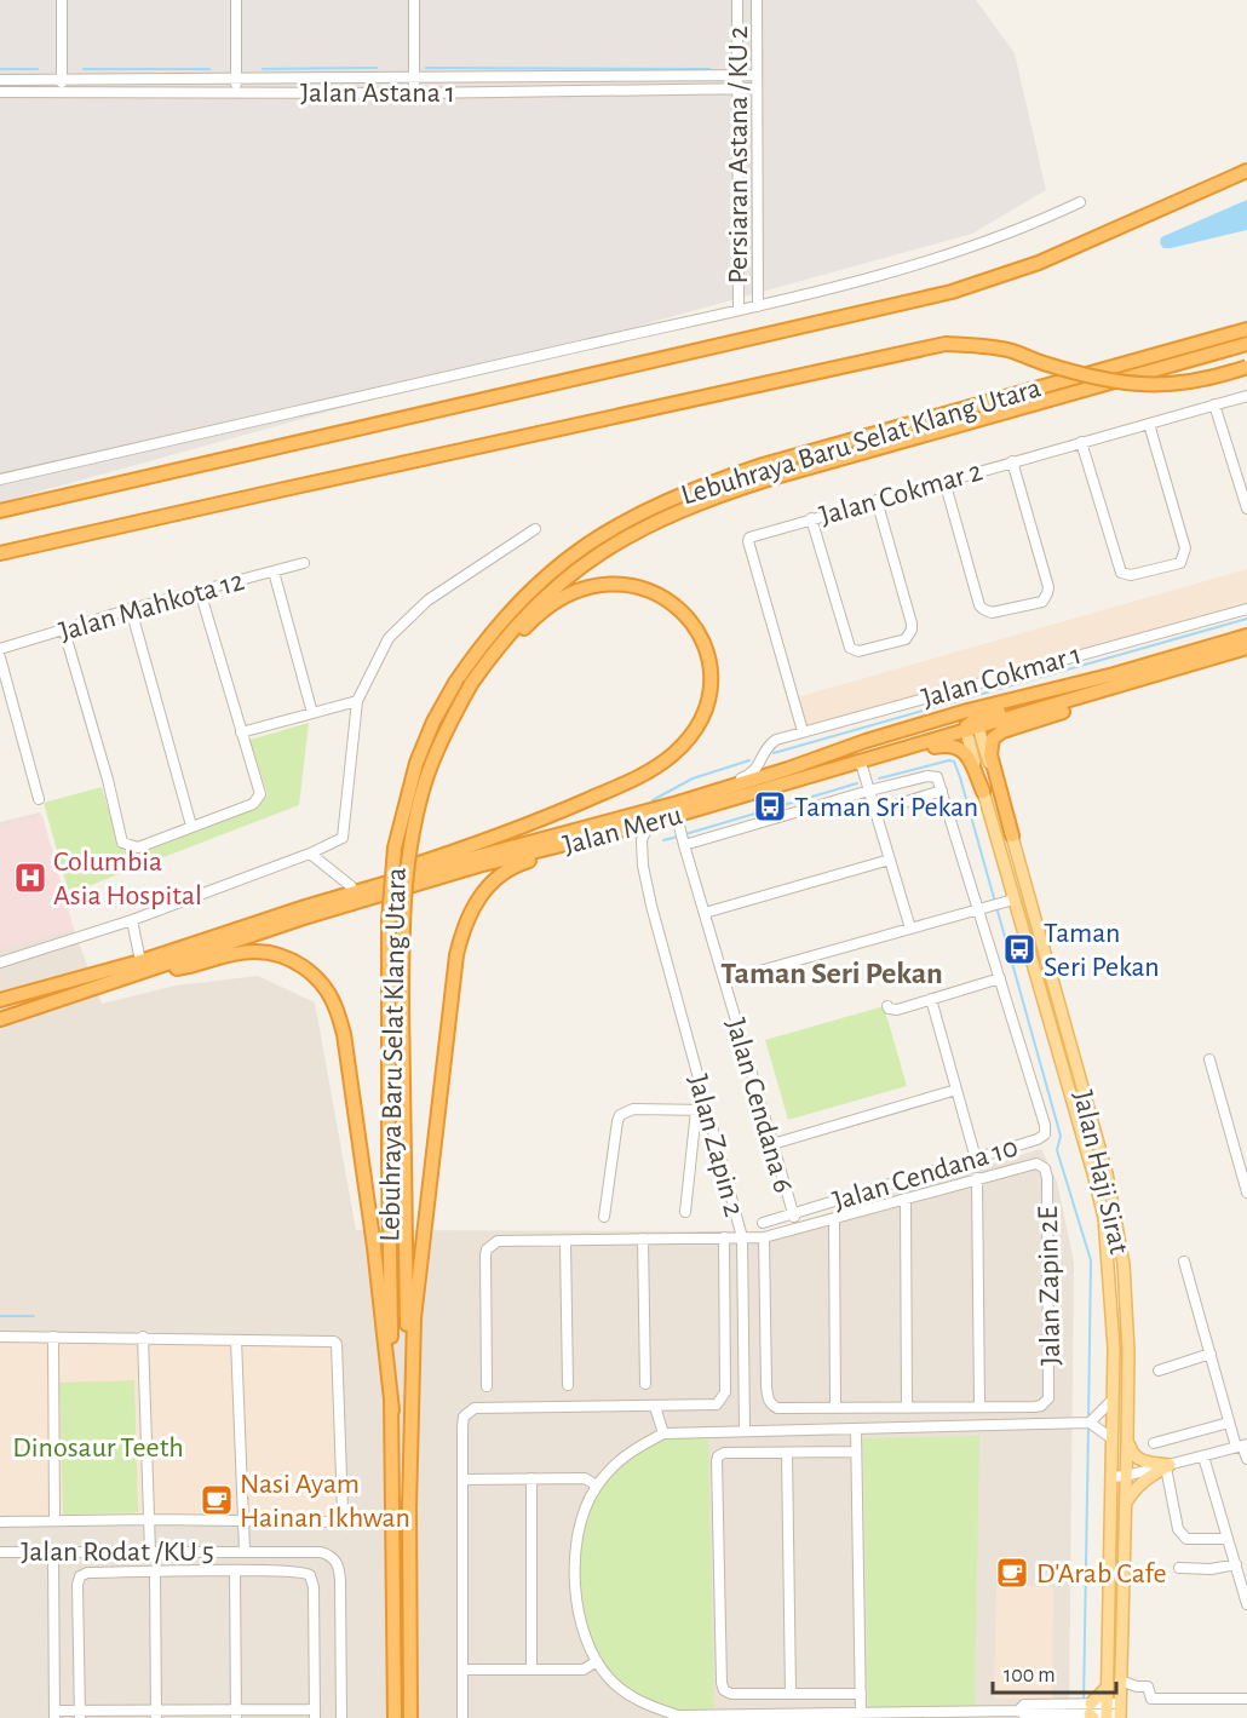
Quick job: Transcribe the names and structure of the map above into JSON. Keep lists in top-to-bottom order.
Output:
{
  "streets": {
    "highway": ["Lebuhraya Baru Selat Klang Utara", "Jalan Meru"],
    "main road": ["Jalan Haji Sirat"],
    "street": [
      "Jalan Astana 1",
      "Persiaran Astana / KU 2",
      "Jalan Cokmar 2",
      "Jalan Mahkota 12",
      "Jalan Cokmar 1",
      "Jalan Cendana 6",
      "Jalan Zapin 2",
      "Jalan Cendana 10",
      "Jalan Zapin 2E",
      "Jalan Rodat /KU 5"
    ]
  },
  "crossings": [
    ["Jalan Astana 1", "Persiaran Astana / KU 2"],
    ["Jalan Cokmar 2", "Jalan Cokmar 1"],
    ["Jalan Cokmar 1", "Jalan Meru"],
    ["Jalan Cokmar 1", "Jalan Cendana 6"],
    ["Jalan Meru", "Jalan Cendana 6"],
    ["Jalan Meru", "Jalan Zapin 2"],
    ["Jalan Meru", "Jalan Haji Sirat"],
    ["Jalan Cendana 6", "Jalan Cendana 10"]
  ],
  "districts": ["Taman Seri Pekan"],
  "parks": ["Dinosaur Teeth"],
  "places": {
    "bus stop": ["Taman Sri Pekan", "Taman Seri Pekan"],
    "hospital": ["Columbia Asia Hospital"],
    "cafe": ["Nasi Ayam Hainan Ikhwan", "D'Arab Cafe"]
  },
  "scale_bar": "100 m"
}
